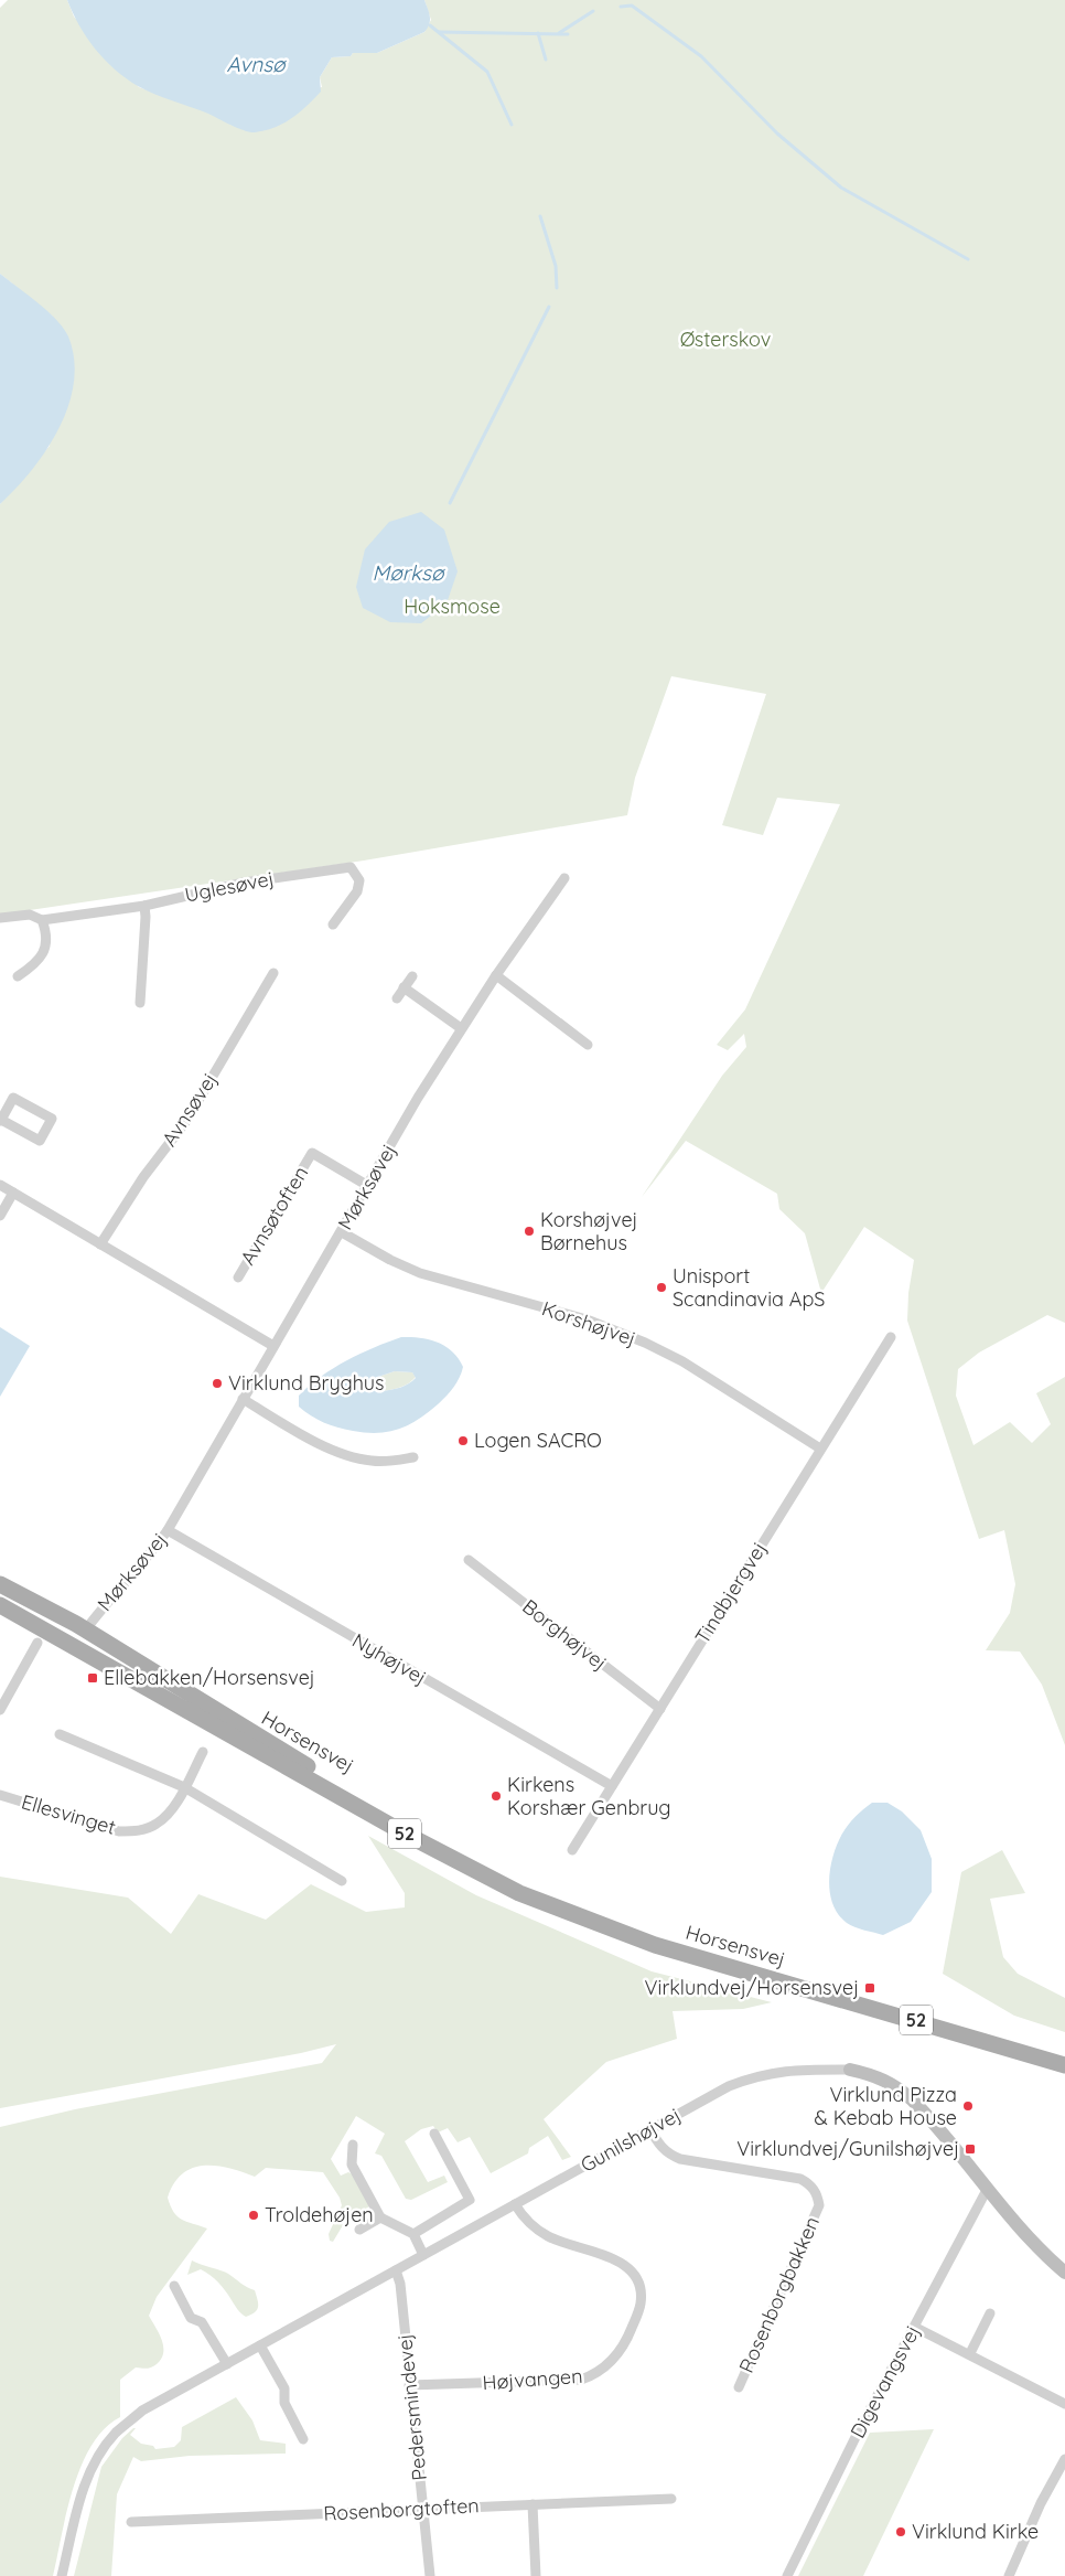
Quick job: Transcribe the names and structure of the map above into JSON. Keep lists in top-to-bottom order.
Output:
{
  "streets": {
    "main road": ["Horsensvej", "52"],
    "street": [
      "Uglesøvej",
      "Avnsøvej",
      "Mørksøvej",
      "Avnsøtoften",
      "Korshøjvej",
      "Tindbjergvej",
      "Borghøjvej",
      "Nyhøjvej",
      "Ellesvinget",
      "Gunilshøjvej",
      "Rosenborgbakken",
      "Højvangen",
      "Digevangsvej",
      "Pedersmindevej",
      "Rosenborgtoften"
    ]
  },
  "crossings": [
    ["Mørksøvej", "Avnsøtoften"],
    ["Mørksøvej", "Korshøjvej"],
    ["Mørksøvej", "Nyhøjvej"],
    ["Mørksøvej", "Horsensvej"],
    ["Mørksøvej", "52"],
    ["Korshøjvej", "Tindbjergvej"],
    ["Tindbjergvej", "Borghøjvej"],
    ["Tindbjergvej", "Nyhøjvej"],
    ["Horsensvej", "52"],
    ["Gunilshøjvej", "Rosenborgbakken"],
    ["Gunilshøjvej", "Højvangen"],
    ["Gunilshøjvej", "Pedersmindevej"],
    ["Højvangen", "Pedersmindevej"],
    ["Pedersmindevej", "Rosenborgtoften"]
  ],
  "water": ["Avnsø", "Mørksø"],
  "parks": ["Østerskov", "Hoksmose"],
  "places": {
    "other": [
      "Korshøjvej Børnehus",
      "Unisport Scandinavia ApS",
      "Virklund Bryghus",
      "Logen SACRO",
      "Kirkens Korshær Genbrug",
      "Virklund Pizza & Kebab House",
      "Troldehøjen",
      "Virklund Kirke"
    ],
    "transit": ["Ellebakken/Horsensvej", "Virklundvej/Horsensvej", "Virklundvej/Gunilshøjvej"]
  }
}
